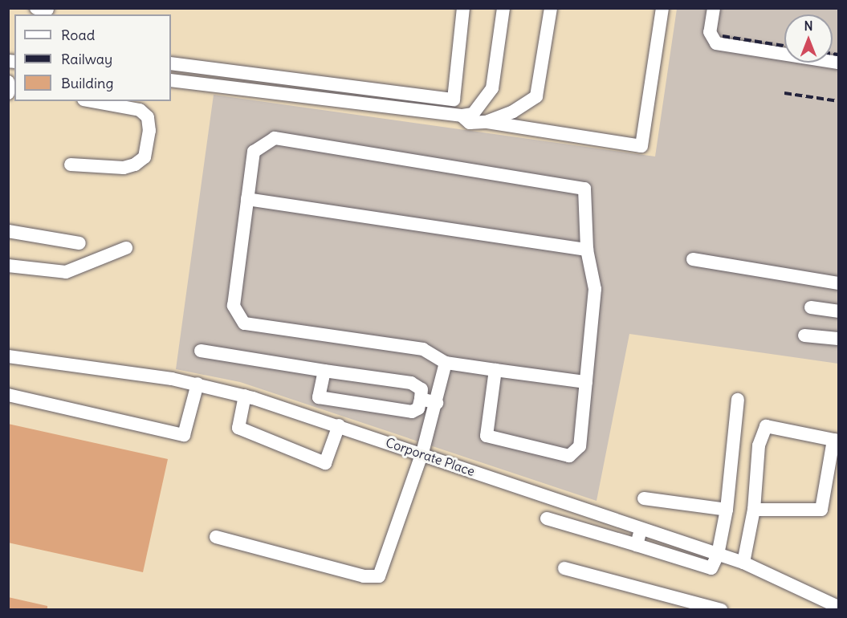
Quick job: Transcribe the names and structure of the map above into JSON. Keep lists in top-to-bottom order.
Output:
{
  "streets": {
    "street": ["Corporate Place"]
  },
  "legend": ["Road", "Railway", "Building"],
  "north": "top"
}
